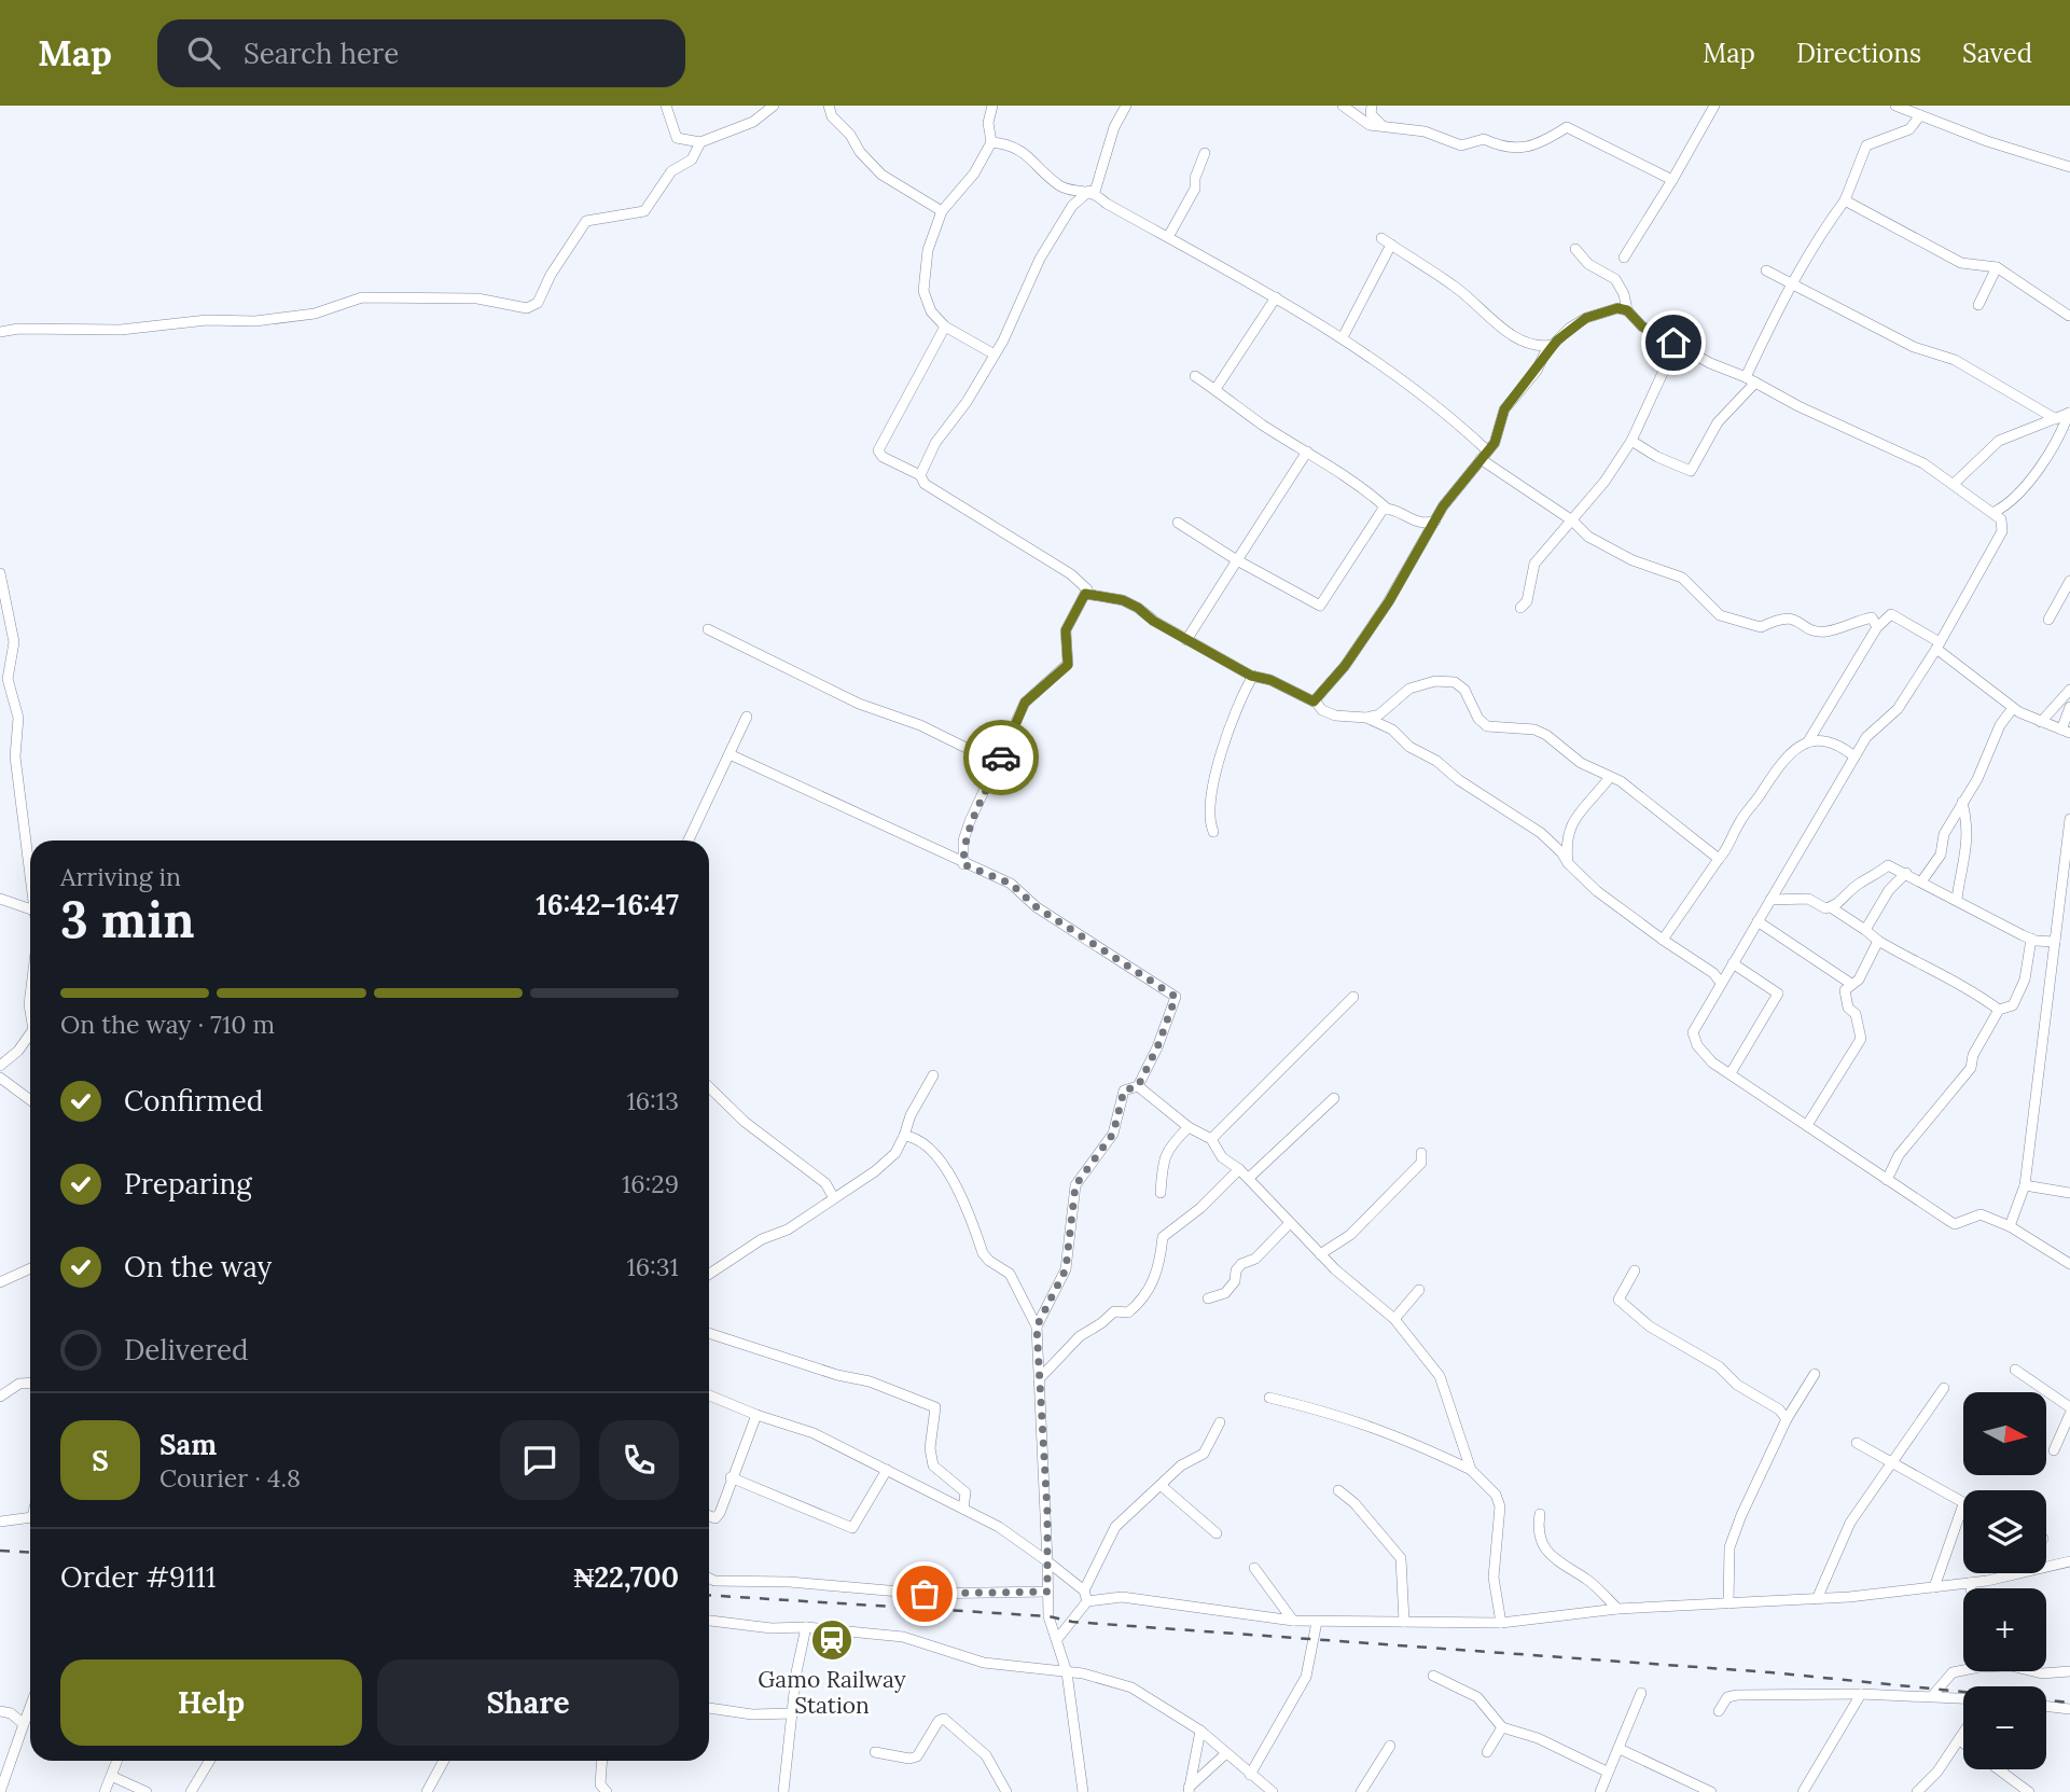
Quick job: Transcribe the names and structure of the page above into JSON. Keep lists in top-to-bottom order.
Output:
{
  "places": {
    "station": ["Gamo Railway Station"]
  },
  "north": "right",
  "page": {
    "header": "Map",
    "search": "Search here",
    "nav": ["Map", "Directions", "Saved"],
    "heading": ["3 min", "Arriving in", "16:42–16:47"],
    "panel": [
      "Sam",
      "Courier · 4.8",
      "Order #9111",
      "₦22,700"
    ],
    "bar": "On the way · 710 m",
    "list": [
      ["Confirmed", "16:13"],
      ["Preparing", "16:29"],
      ["On the way", "16:31"],
      "Delivered"
    ],
    "map_buttons": ["+", "−"],
    "round": "S",
    "buttons": ["Help", "Share"]
  }
}
